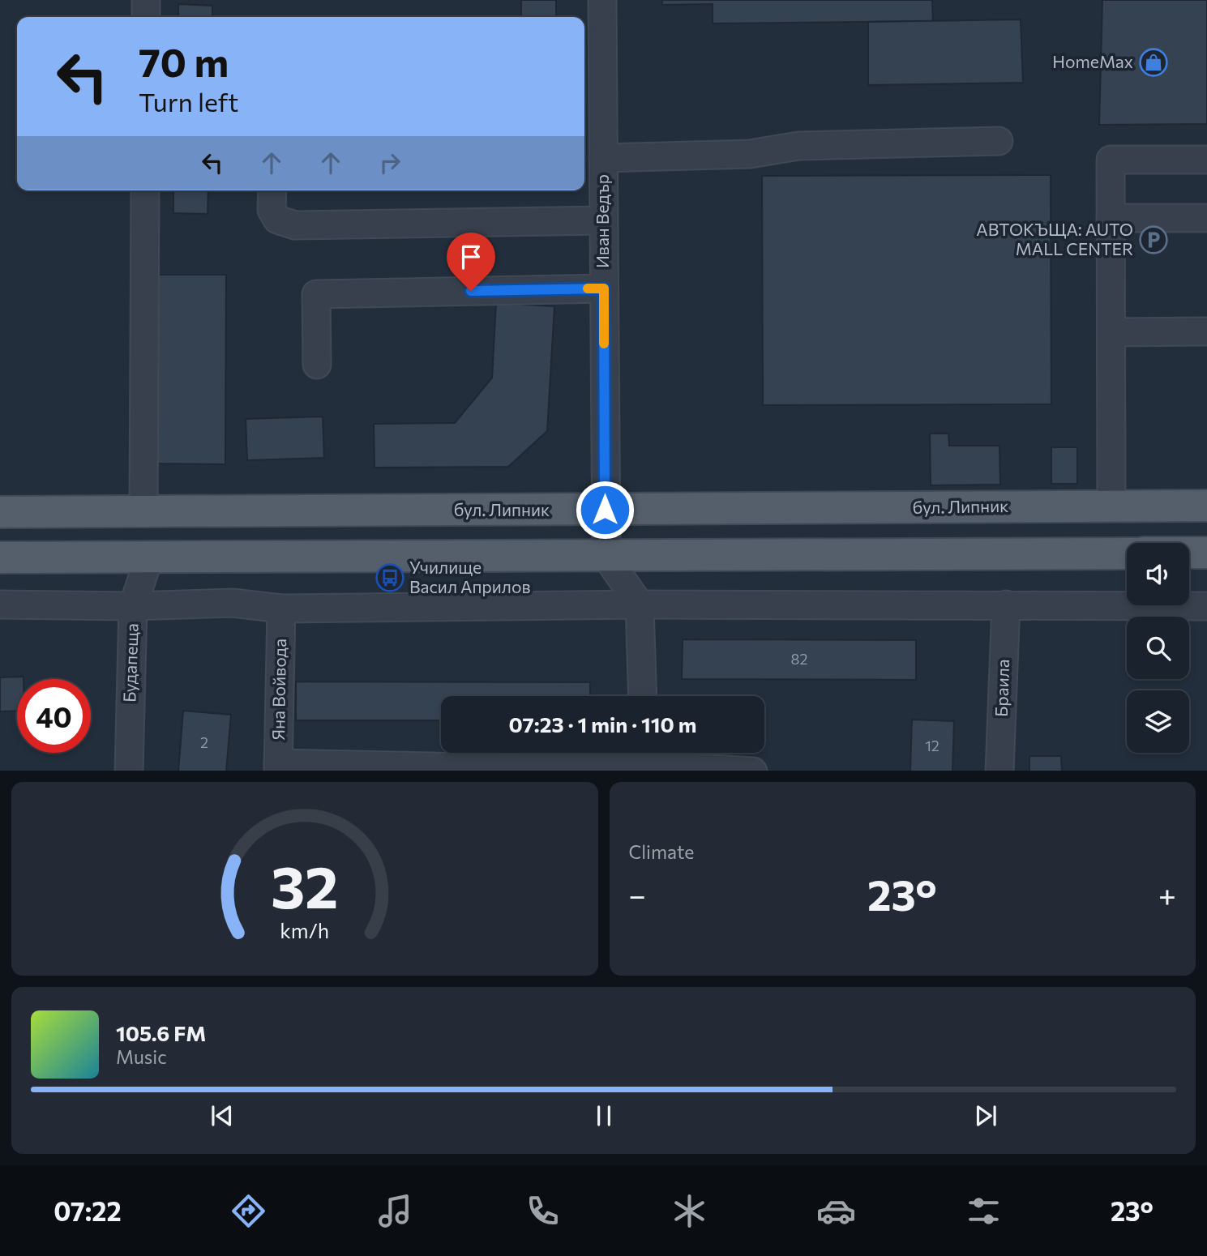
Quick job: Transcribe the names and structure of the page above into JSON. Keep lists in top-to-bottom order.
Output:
{
  "streets": {
    "main road": ["бул. Липник"],
    "street": [
      "Иван Ведър",
      "Будапеща",
      "Браила",
      "Яна Войвода"
    ]
  },
  "crossings": [
    ["Иван Ведър", "бул. Липник"]
  ],
  "places": {
    "shop": ["HomeMax"],
    "parking": ["АВТОКЪЩА: AUTO MALL CENTER"],
    "bus stop": ["Училище Васил Априлов"]
  },
  "house_numbers": ["82", "2", "12"],
  "page": {
    "turn": ["70 m", "Turn left"],
    "limit": "40",
    "trip": "07:23 · 1 min · 110 m",
    "tile": "Climate",
    "heat": ["−", "23°", "+"],
    "song": ["105.6 FM", "Music"],
    "tabs": ["07:22", "23°"],
    "gauge": ["32", "km/h"]
  }
}
